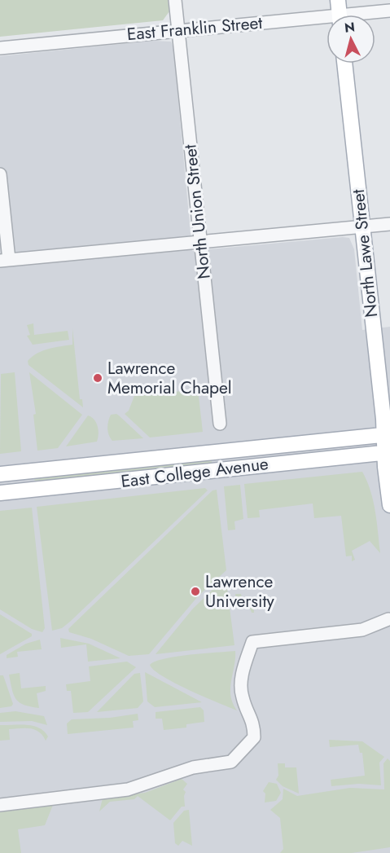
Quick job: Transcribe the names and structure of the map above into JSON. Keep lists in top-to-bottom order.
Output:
{
  "streets": {
    "main road": ["North Lawe Street", "East College Avenue"],
    "street": ["East Franklin Street", "North Union Street"]
  },
  "crossings": [
    ["East Franklin Street", "North Union Street"],
    ["North Lawe Street", "East College Avenue"]
  ],
  "places": ["Lawrence Memorial Chapel", "Lawrence University"],
  "north": "top"
}
